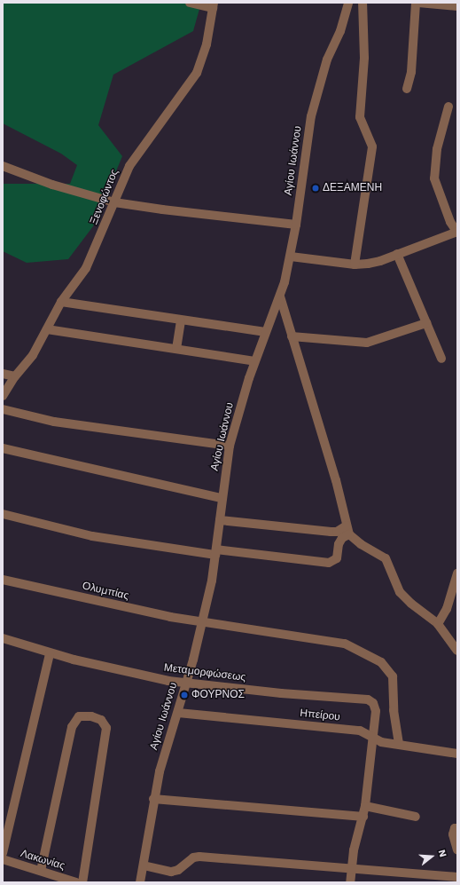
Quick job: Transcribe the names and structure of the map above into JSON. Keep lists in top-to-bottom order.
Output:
{
  "streets": {
    "street": [
      "Αγίου Ιωάννου",
      "Ξενοφώντος",
      "Ολυμπίας",
      "Μεταμορφώσεως",
      "Ηπείρου",
      "Λακωνίας"
    ]
  },
  "crossings": [
    ["Αγίου Ιωάννου", "Ολυμπίας"],
    ["Αγίου Ιωάννου", "Μεταμορφώσεως"],
    ["Αγίου Ιωάννου", "Ηπείρου"],
    ["Ολυμπίας", "Ηπείρου"],
    ["Μεταμορφώσεως", "Ηπείρου"]
  ],
  "places": ["ΔΕΞΑΜΕΝΗ", "ΦΟΥΡΝΟΣ"],
  "north": "right"
}
